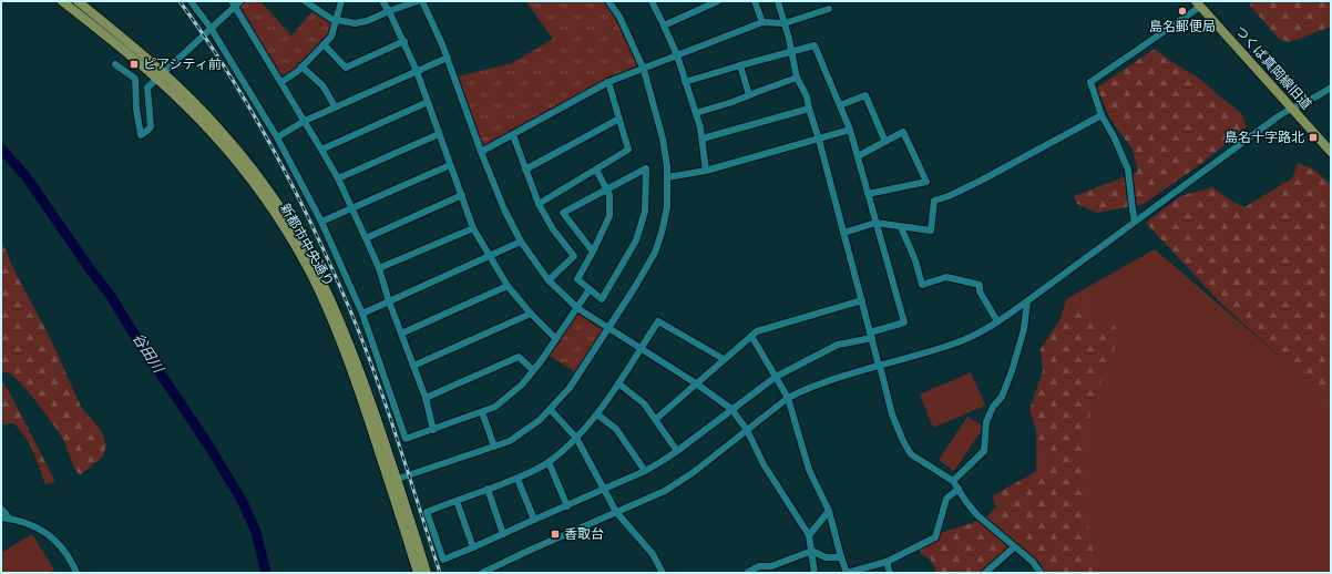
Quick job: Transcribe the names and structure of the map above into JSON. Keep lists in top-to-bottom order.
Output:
{
  "streets": {
    "main road": ["つくば真岡線旧道", "新都市中央通り"]
  },
  "water": ["谷田川"],
  "places": {
    "other": ["島名郵便局"],
    "transit": ["ピアシティ前", "島名十字路北", "香取台"]
  }
}
